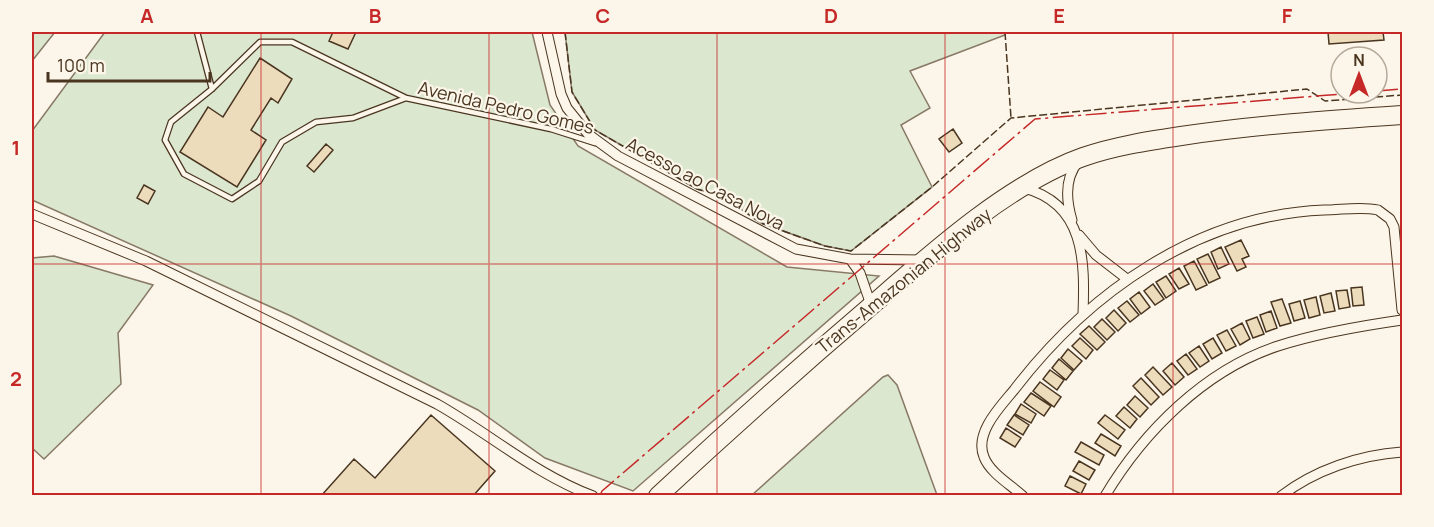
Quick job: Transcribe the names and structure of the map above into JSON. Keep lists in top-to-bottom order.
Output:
{
  "streets": {
    "highway": ["Trans-Amazonian Highway"],
    "street": ["Acesso ao Casa Nova"],
    "lane": ["Avenida Pedro Gomes"]
  },
  "crossings": [
    ["Avenida Pedro Gomes", "Acesso ao Casa Nova"],
    ["Acesso ao Casa Nova", "Trans-Amazonian Highway"]
  ],
  "scale_bar": "100 m",
  "north": "top",
  "grid": {
    "columns": [
      "A",
      "B",
      "C",
      "D",
      "E",
      "F"
    ],
    "rows": ["1", "2"]
  }
}
